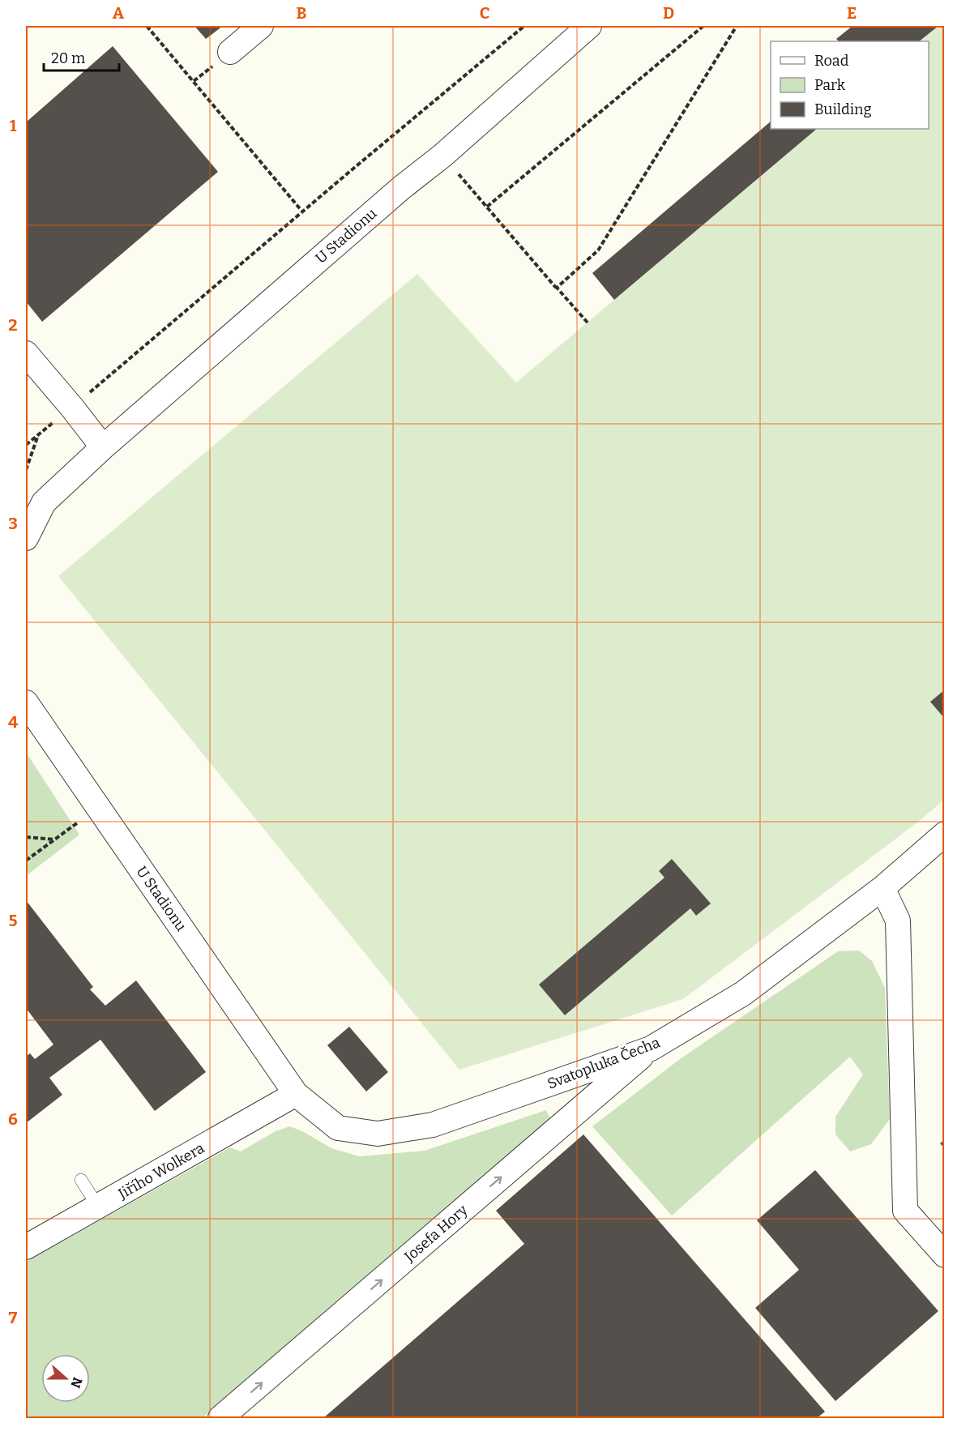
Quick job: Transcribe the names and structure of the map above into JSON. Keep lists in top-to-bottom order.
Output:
{
  "streets": {
    "street": [
      "U Stadionu",
      "Svatopluka Čecha",
      "Jiřího Wolkera",
      "Josefa Hory"
    ]
  },
  "crossings": [
    ["U Stadionu", "Svatopluka Čecha"],
    ["U Stadionu", "Jiřího Wolkera"],
    ["Svatopluka Čecha", "Jiřího Wolkera"],
    ["Svatopluka Čecha", "Josefa Hory"]
  ],
  "one_way": ["Josefa Hory"],
  "legend": ["Road", "Park", "Building"],
  "scale_bar": "20 m",
  "north": "right",
  "grid": {
    "columns": [
      "A",
      "B",
      "C",
      "D",
      "E"
    ],
    "rows": [
      "1",
      "2",
      "3",
      "4",
      "5",
      "6",
      "7"
    ]
  }
}
